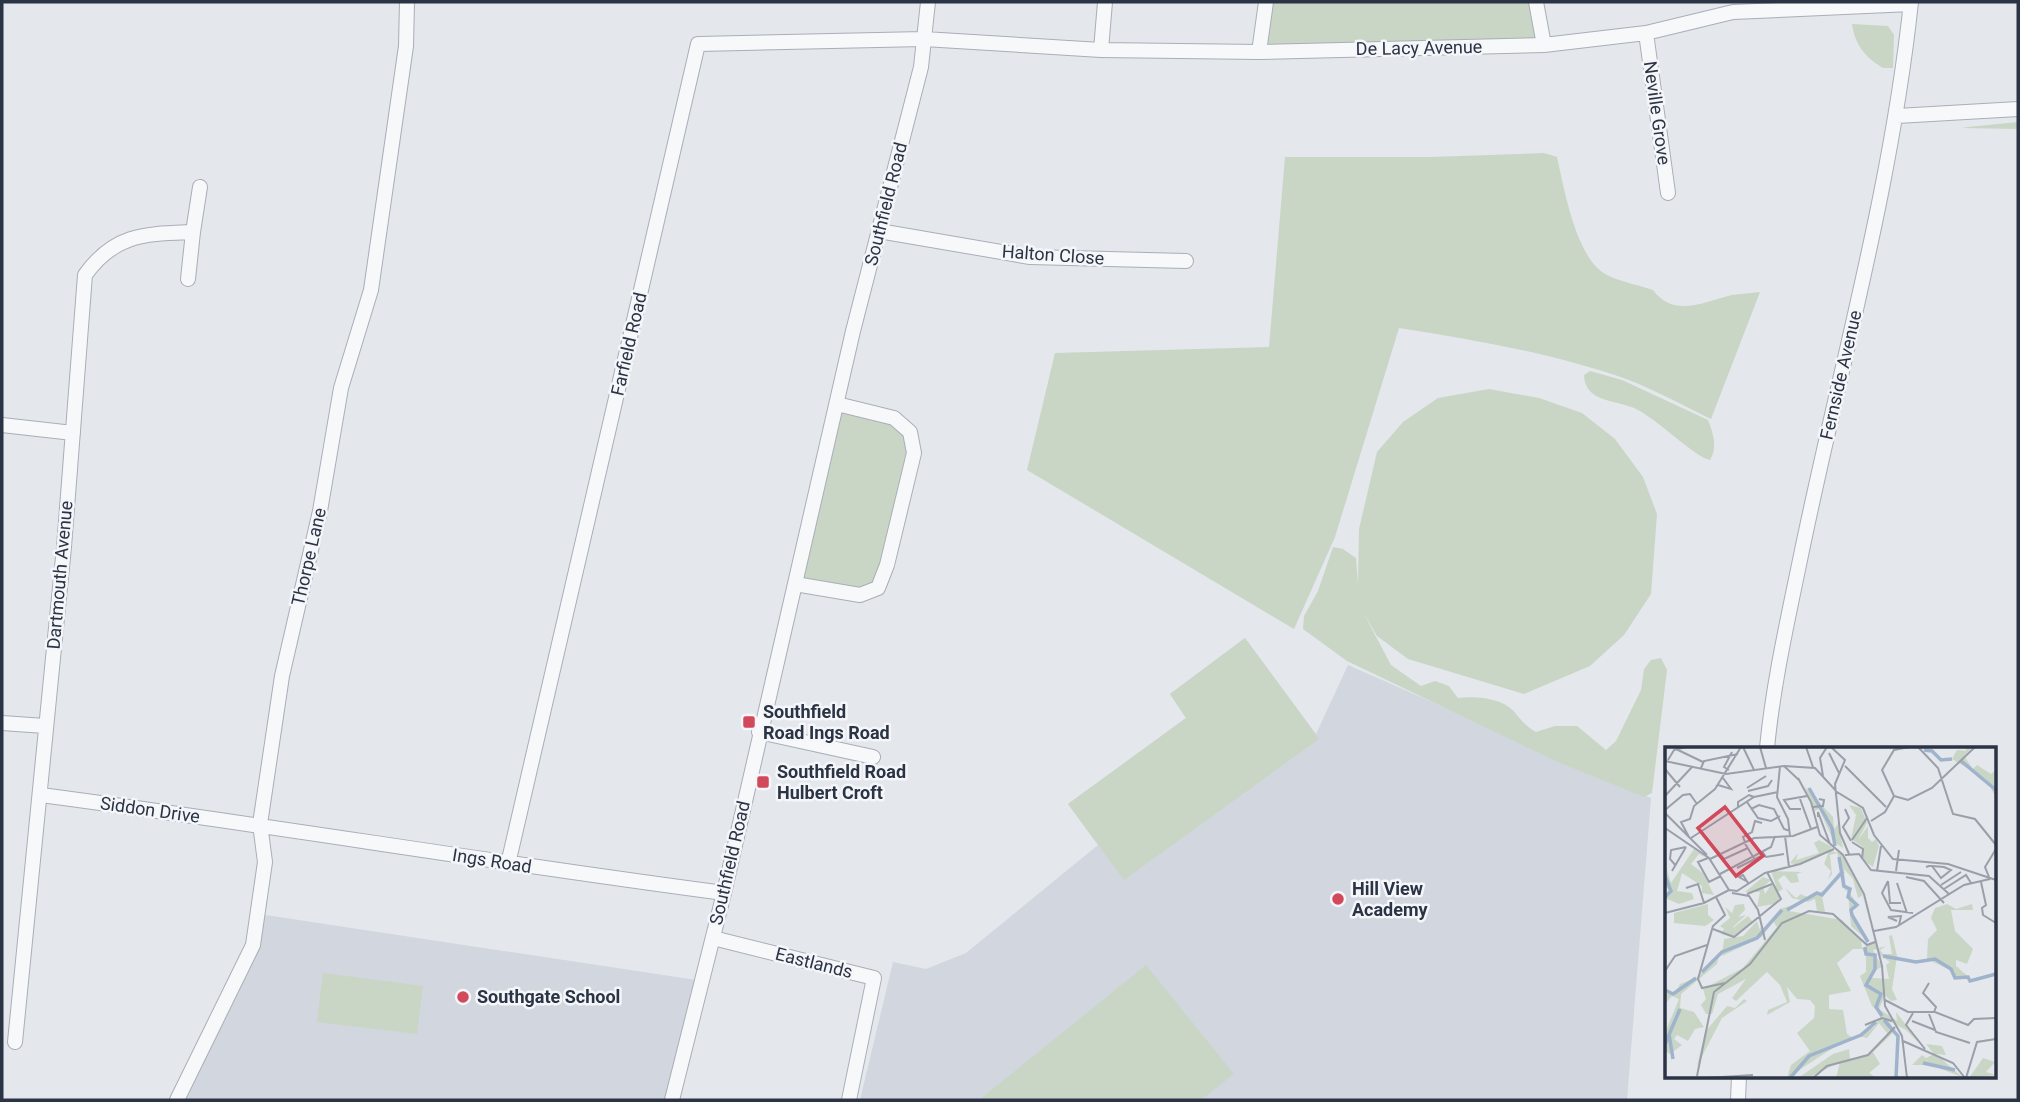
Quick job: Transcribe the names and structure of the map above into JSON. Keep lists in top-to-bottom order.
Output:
{
  "streets": {
    "street": [
      "De Lacy Avenue",
      "Neville Grove",
      "Southfield Road",
      "Halton Close",
      "Farfield Road",
      "Fernside Avenue",
      "Thorpe Lane",
      "Dartmouth Avenue",
      "Siddon Drive",
      "Ings Road",
      "Eastlands"
    ]
  },
  "crossings": [
    ["De Lacy Avenue", "Neville Grove"],
    ["De Lacy Avenue", "Southfield Road"],
    ["De Lacy Avenue", "Farfield Road"],
    ["De Lacy Avenue", "Fernside Avenue"],
    ["Southfield Road", "Halton Close"],
    ["Southfield Road", "Farfield Road"],
    ["Southfield Road", "Ings Road"],
    ["Southfield Road", "Eastlands"],
    ["Farfield Road", "Ings Road"],
    ["Thorpe Lane", "Siddon Drive"],
    ["Thorpe Lane", "Ings Road"],
    ["Dartmouth Avenue", "Siddon Drive"],
    ["Siddon Drive", "Ings Road"]
  ],
  "places": {
    "transit": ["Southfield Road Ings Road", "Southfield Road Hulbert Croft"],
    "other": ["Hill View Academy", "Southgate School"]
  }
}
